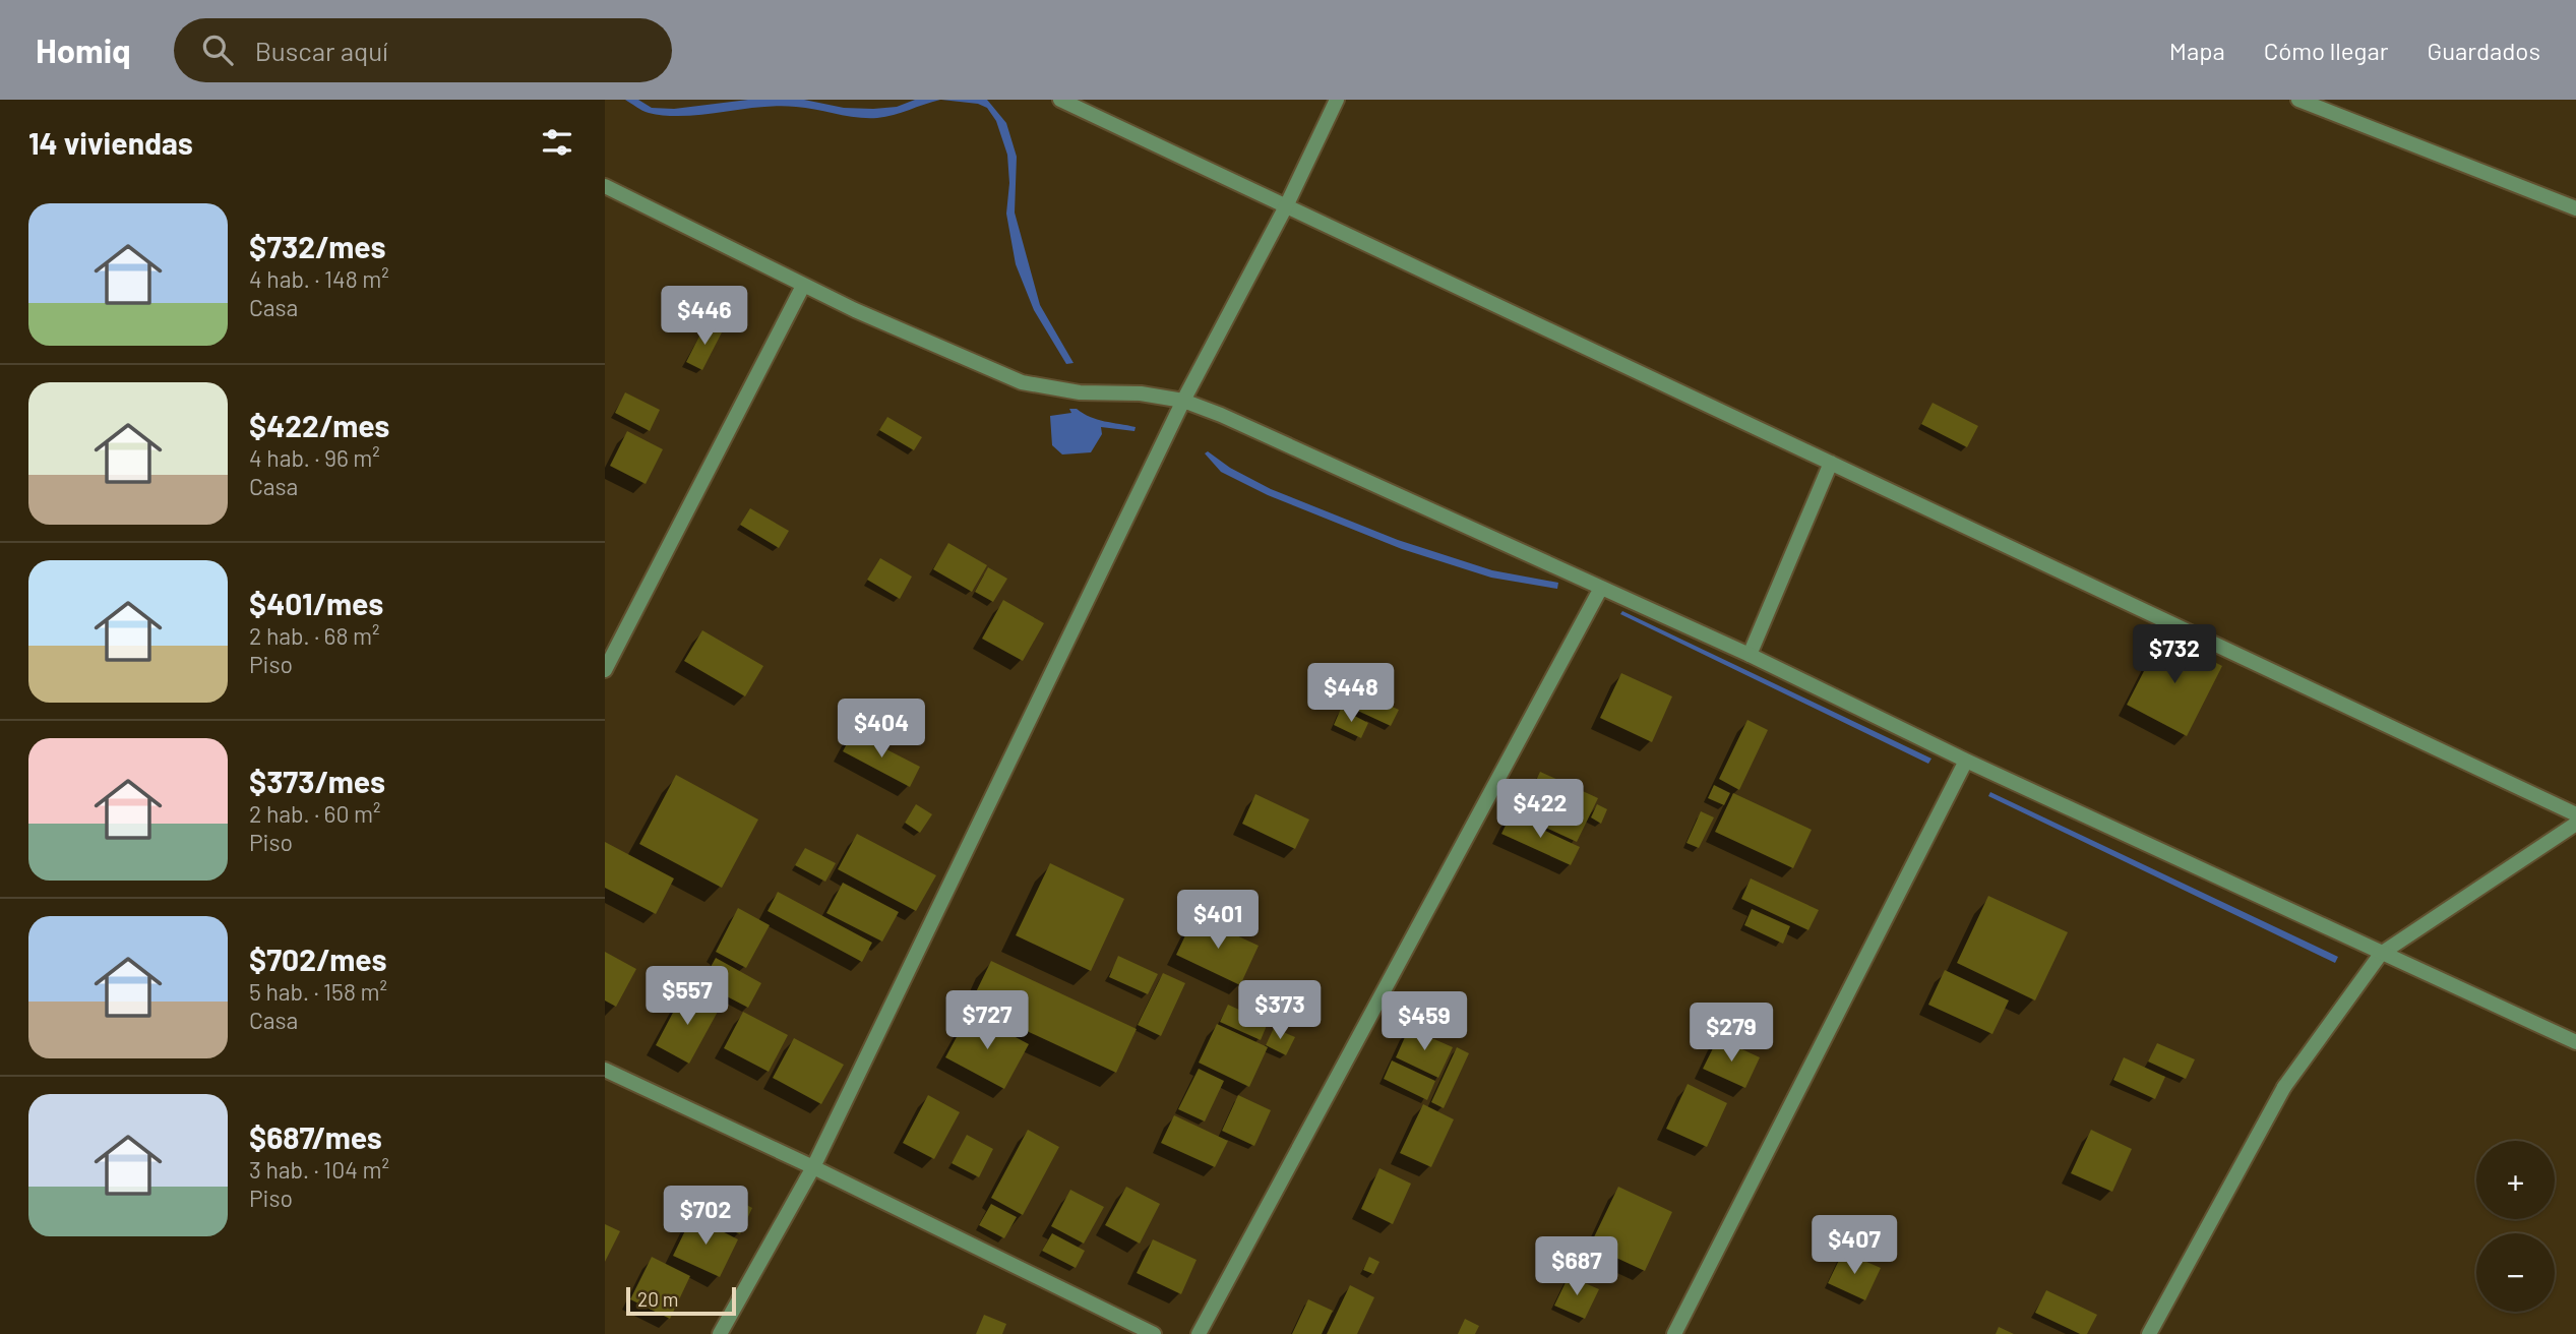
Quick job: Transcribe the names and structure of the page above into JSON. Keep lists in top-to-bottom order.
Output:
{
  "scale_bar": "20 m",
  "page": {
    "header": "Homiq",
    "search": "Buscar aquí",
    "nav": ["Mapa", "Cómo llegar", "Guardados"],
    "heading": "14 viviendas",
    "list": [
      {
        "name": "$732/mes",
        "note": "4 hab. · 148 m² · Casa"
      },
      {
        "name": "$422/mes",
        "note": "4 hab. · 96 m² · Casa"
      },
      {
        "name": "$401/mes",
        "note": "2 hab. · 68 m² · Piso"
      },
      {
        "name": "$373/mes",
        "note": "2 hab. · 60 m² · Piso"
      },
      {
        "name": "$702/mes",
        "note": "5 hab. · 158 m² · Casa"
      },
      {
        "name": "$687/mes",
        "note": "3 hab. · 104 m² · Piso"
      }
    ],
    "price": [
      "$446",
      "$732",
      "$448",
      "$404",
      "$422",
      "$401",
      "$557",
      "$373",
      "$727",
      "$459",
      "$279",
      "$702",
      "$407",
      "$687"
    ],
    "map_buttons": ["+", "−"],
    "scale": "20 m"
  }
}
